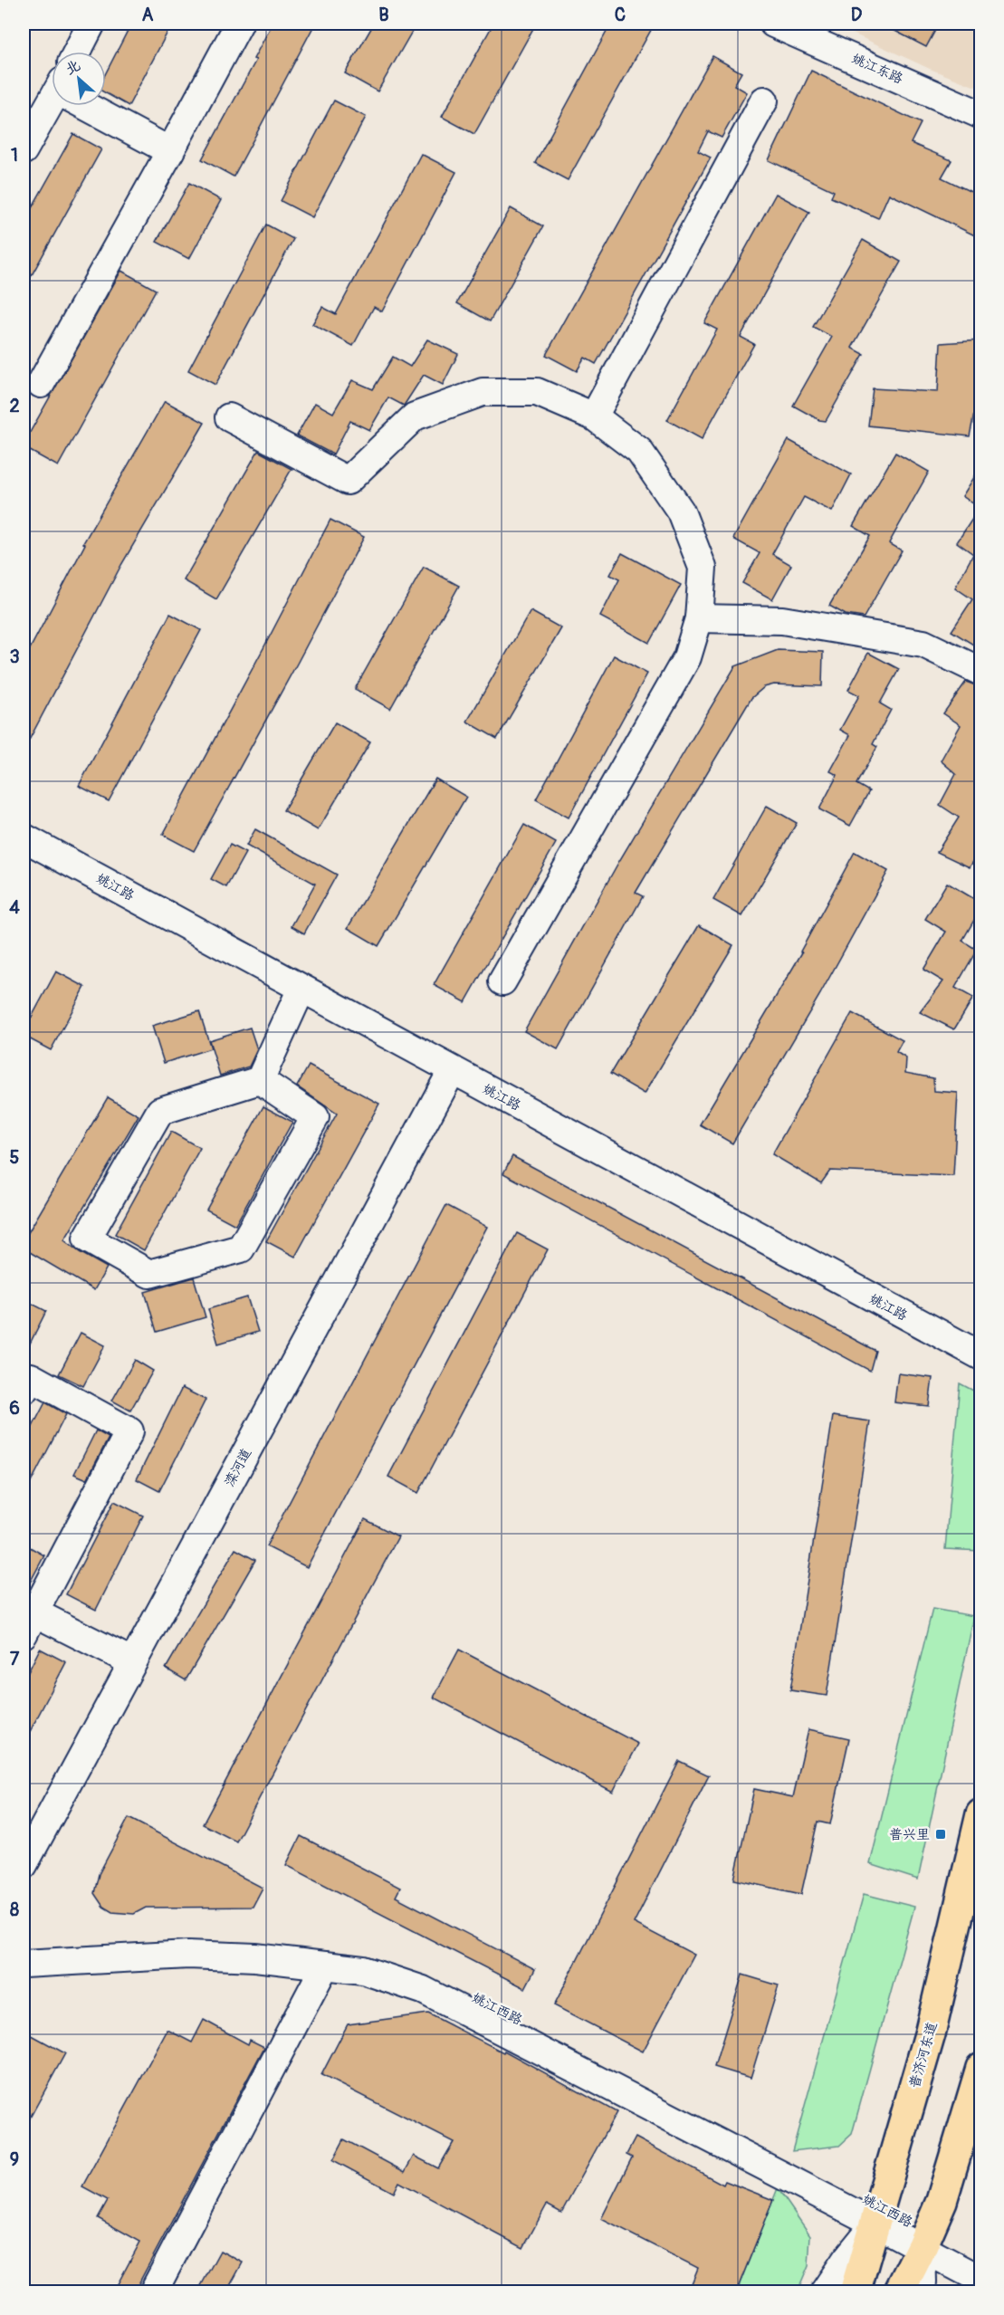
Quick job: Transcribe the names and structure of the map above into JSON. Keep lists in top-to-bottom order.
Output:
{
  "streets": {
    "main road": ["普济河东道"],
    "street": [
      "姚江东路",
      "姚江路",
      "滦河道",
      "姚江西路"
    ]
  },
  "crossings": [
    ["姚江路", "滦河道"],
    ["姚江西路", "普济河东道"]
  ],
  "places": {
    "transit": ["普兴里"]
  },
  "north": "top left",
  "grid": {
    "columns": [
      "A",
      "B",
      "C",
      "D"
    ],
    "rows": [
      "1",
      "2",
      "3",
      "4",
      "5",
      "6",
      "7",
      "8",
      "9"
    ]
  }
}
